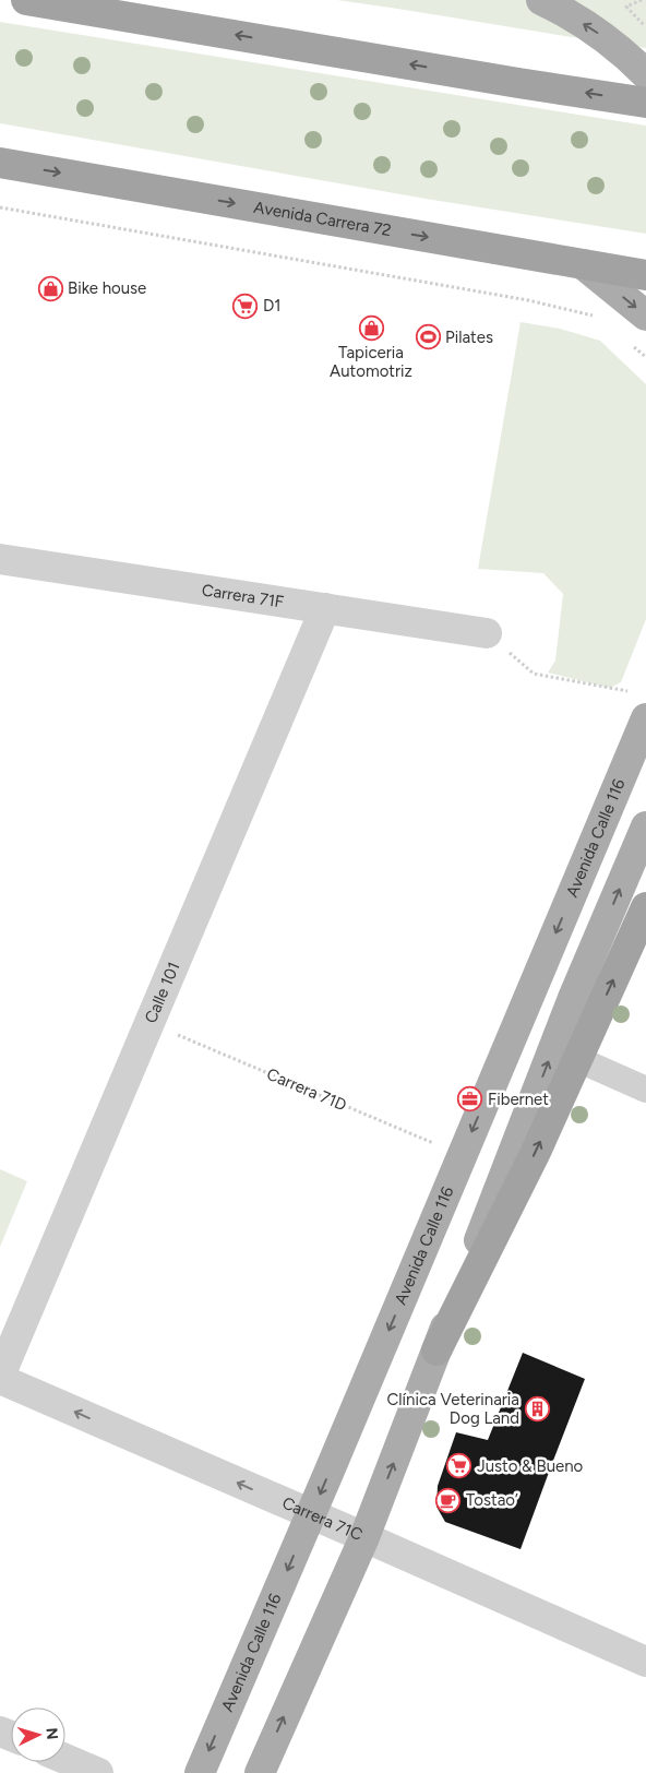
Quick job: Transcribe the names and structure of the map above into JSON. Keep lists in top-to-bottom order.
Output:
{
  "streets": {
    "highway": ["Avenida Carrera 72"],
    "main road": ["Avenida Calle 116"],
    "street": ["Carrera 71F", "Calle 101", "Carrera 71C"],
    "path": ["Carrera 71D"]
  },
  "crossings": [
    ["Carrera 71F", "Calle 101"],
    ["Avenida Calle 116", "Carrera 71D"],
    ["Avenida Calle 116", "Carrera 71C"],
    ["Calle 101", "Carrera 71D"],
    ["Calle 101", "Carrera 71C"]
  ],
  "one_way": ["Carrera 71C"],
  "places": {
    "shop": ["Bike house", "Tapiceria Automotriz"],
    "supermarket": ["D1", "Justo & Bueno"],
    "sports": ["Pilates"],
    "office": ["Fibernet"],
    "building": ["Clínica Veterinaria Dog Land"],
    "cafe": ["Tostao’"]
  },
  "north": "right"
}
